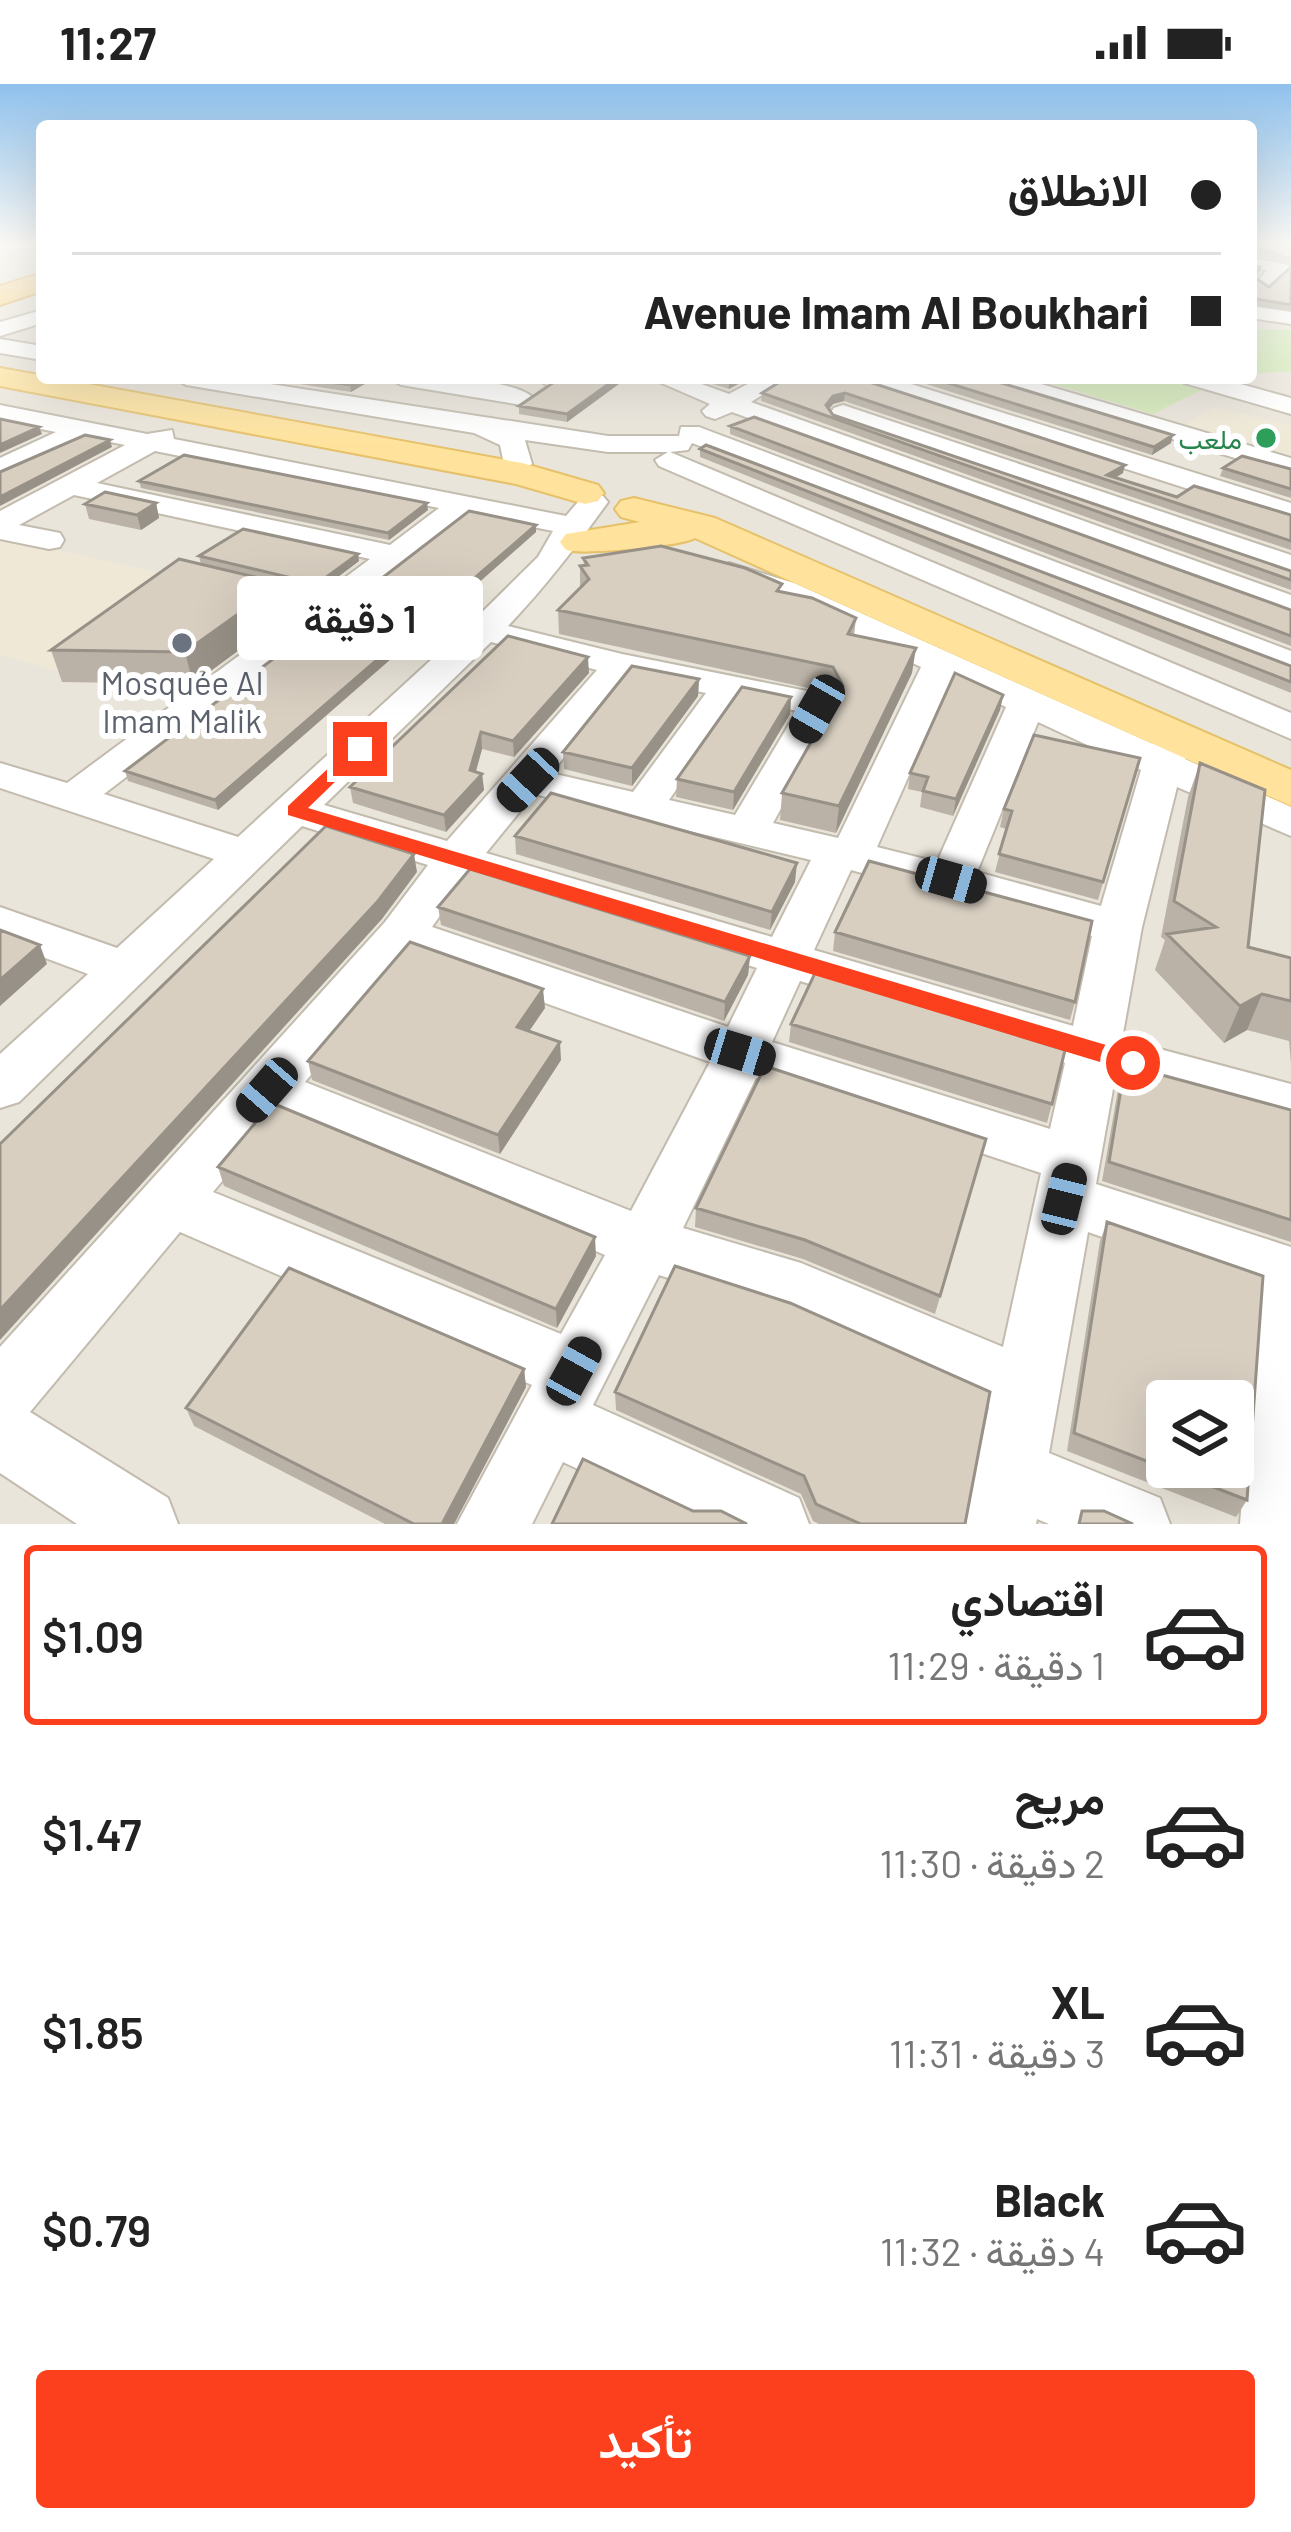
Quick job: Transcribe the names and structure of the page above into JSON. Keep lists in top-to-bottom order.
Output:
{
  "places": ["ملعب", "Mosquée Al Imam Malik"],
  "page": {
    "status": "11:27",
    "banner": ["الانطلاق", "Avenue Imam Al Boukhari"],
    "bubble": "1 دقيقة",
    "list": [
      {
        "name": "اقتصادي",
        "note": "1 دقيقة · 11:29",
        "value": "$1.09"
      },
      {
        "name": "مريح",
        "note": "2 دقيقة · 11:30",
        "value": "$1.47"
      },
      {
        "name": "XL",
        "note": "3 دقيقة · 11:31",
        "value": "$1.85"
      },
      {
        "name": "Black",
        "note": "4 دقيقة · 11:32",
        "value": "$0.79"
      }
    ],
    "buttons": "تأكيد"
  }
}
